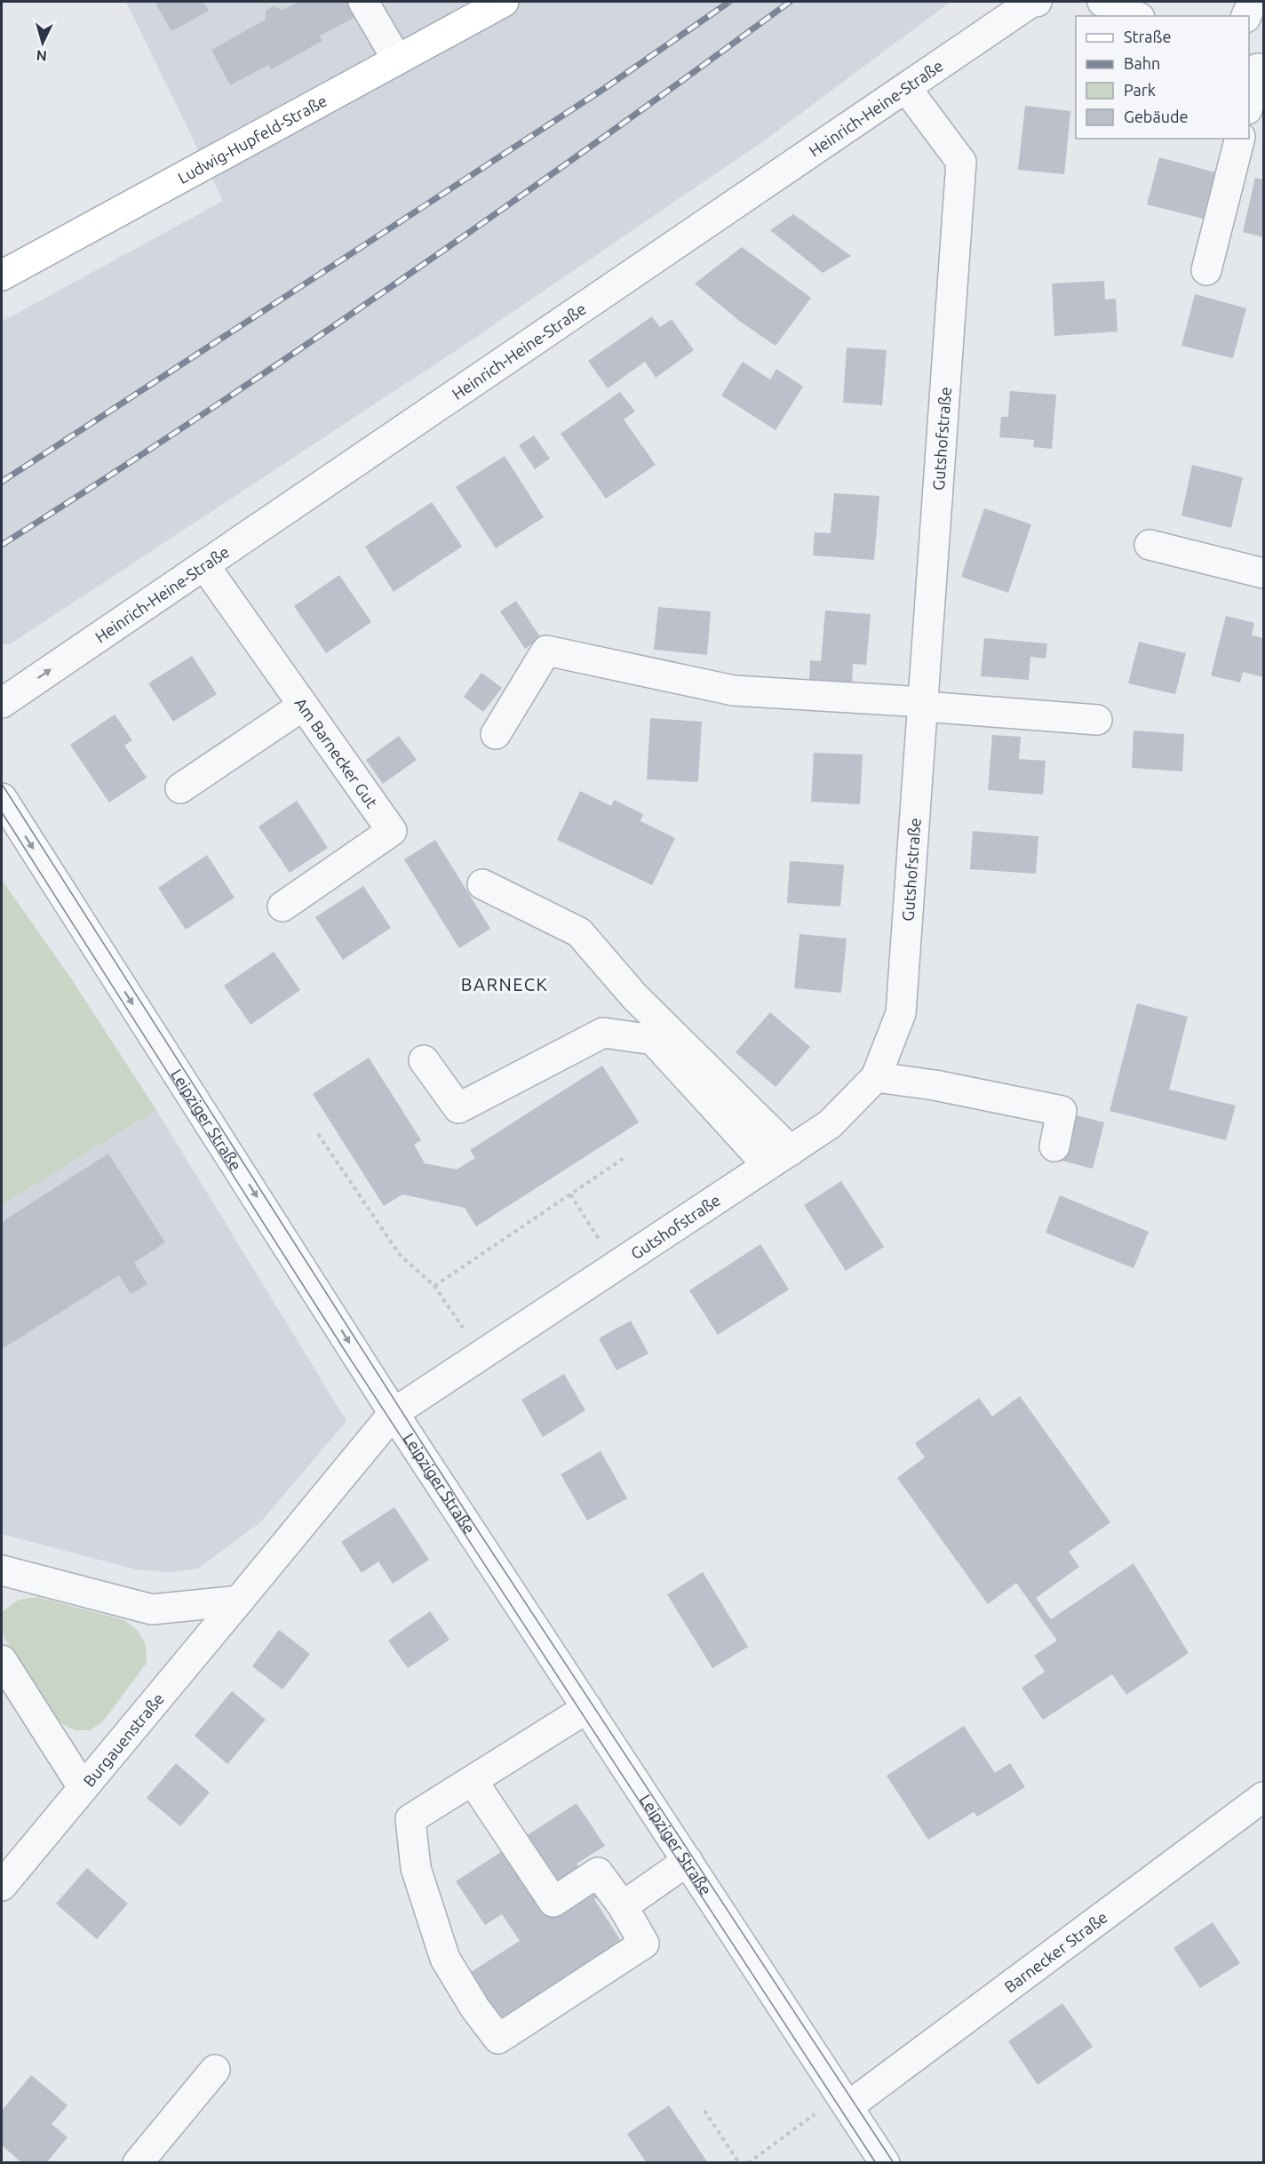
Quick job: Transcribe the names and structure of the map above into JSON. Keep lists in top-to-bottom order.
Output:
{
  "streets": {
    "main road": ["Ludwig-Hupfeld-Straße"],
    "street": [
      "Heinrich-Heine-Straße",
      "Gutshofstraße",
      "Am Barnecker Gut",
      "Leipziger Straße",
      "Burgauenstraße",
      "Barnecker Straße"
    ]
  },
  "crossings": [
    ["Heinrich-Heine-Straße", "Gutshofstraße"],
    ["Heinrich-Heine-Straße", "Am Barnecker Gut"],
    ["Gutshofstraße", "Leipziger Straße"],
    ["Gutshofstraße", "Burgauenstraße"],
    ["Leipziger Straße", "Burgauenstraße"],
    ["Leipziger Straße", "Barnecker Straße"]
  ],
  "one_way": ["Leipziger Straße"],
  "districts": ["BARNECK"],
  "legend": [
    "Straße",
    "Bahn",
    "Park",
    "Gebäude"
  ],
  "north": "bottom"
}
